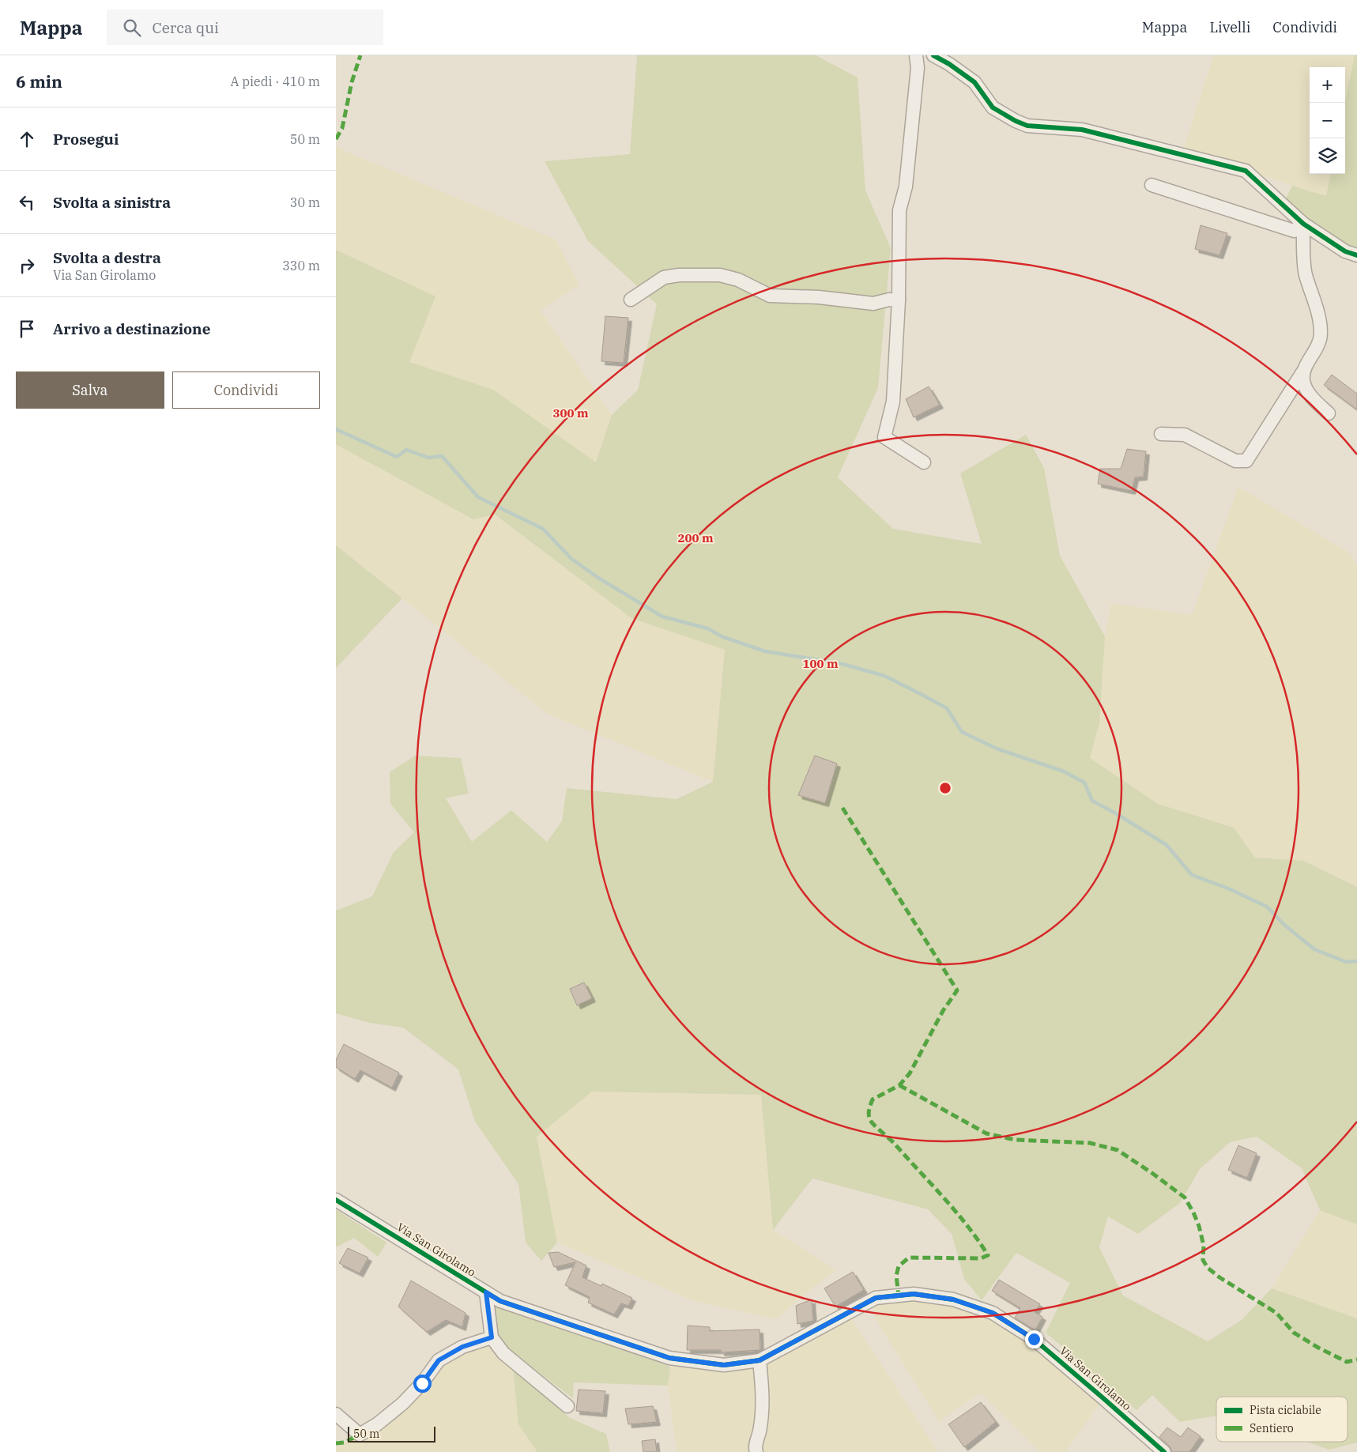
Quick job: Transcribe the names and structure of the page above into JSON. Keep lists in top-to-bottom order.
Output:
{
  "streets": {
    "street": ["Via San Girolamo"]
  },
  "legend": ["Pista ciclabile", "Sentiero"],
  "scale_bar": "50 m",
  "page": {
    "header": "Mappa",
    "search": "Cerca qui",
    "nav": ["Mappa", "Livelli", "Condividi"],
    "heading": ["6 min", "A piedi · 410 m"],
    "map_buttons": ["+", "−"],
    "list": [
      ["Prosegui", "50 m"],
      ["Svolta a sinistra", "30 m"],
      ["Svolta a destra", "Via San Girolamo", "330 m"],
      "Arrivo a destinazione"
    ],
    "buttons": ["Salva", "Condividi"],
    "scale": "50 m"
  },
  "rings": ["300 m", "200 m", "100 m"]
}
